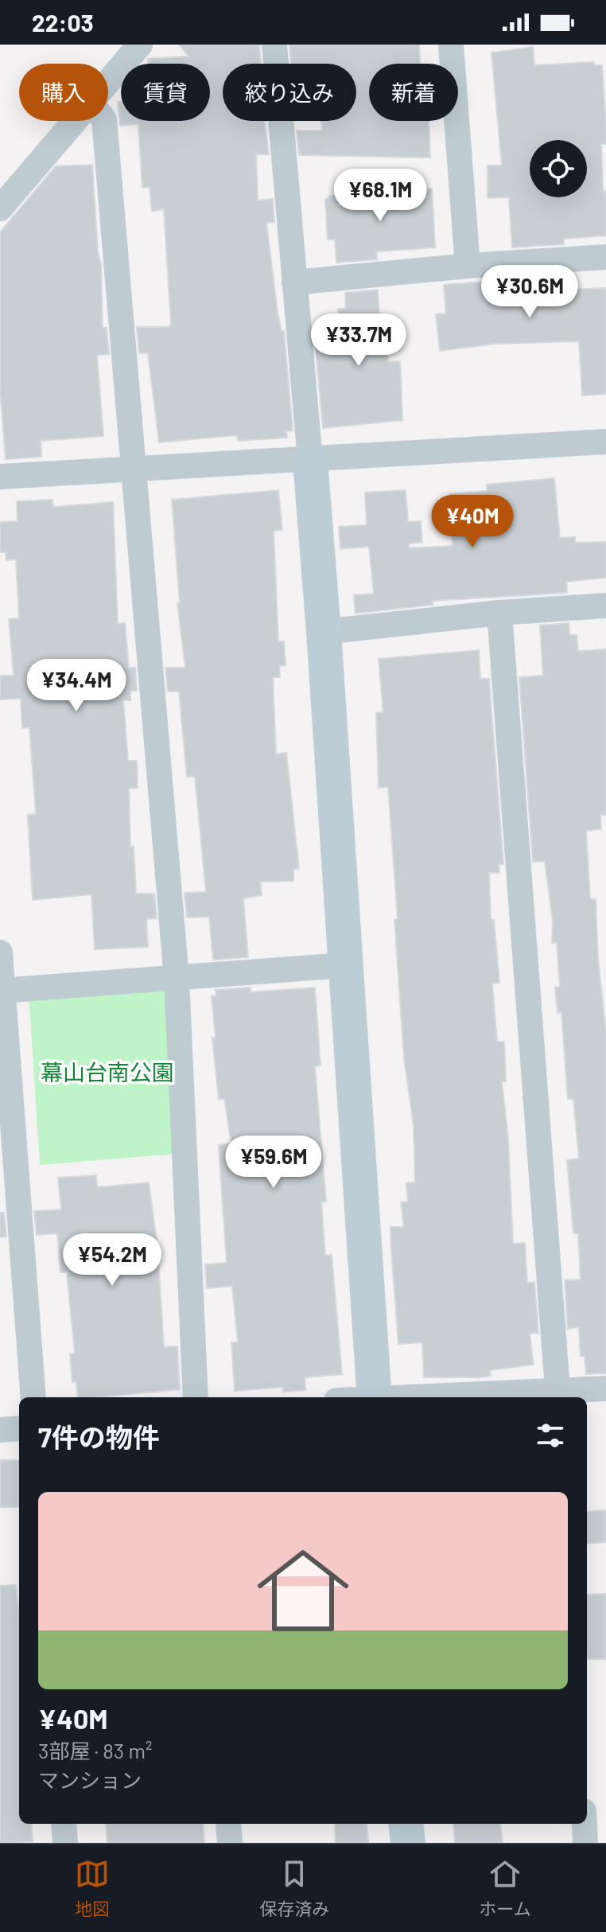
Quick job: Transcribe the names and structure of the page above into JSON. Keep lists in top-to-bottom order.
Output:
{
  "parks": ["幕山台南公園"],
  "page": {
    "status": "22:03",
    "chip": [
      "購入",
      "賃貸",
      "絞り込み",
      "新着"
    ],
    "price": [
      "¥68.1M",
      "¥30.6M",
      "¥33.7M",
      "¥40M",
      "¥34.4M",
      "¥59.6M",
      "¥54.2M"
    ],
    "heading": "7件の物件",
    "list": [
      {
        "name": "¥40M",
        "note": "3部屋 · 83 m² · マンション"
      }
    ],
    "tabs": ["地図", "保存済み", "ホーム"]
  }
}
